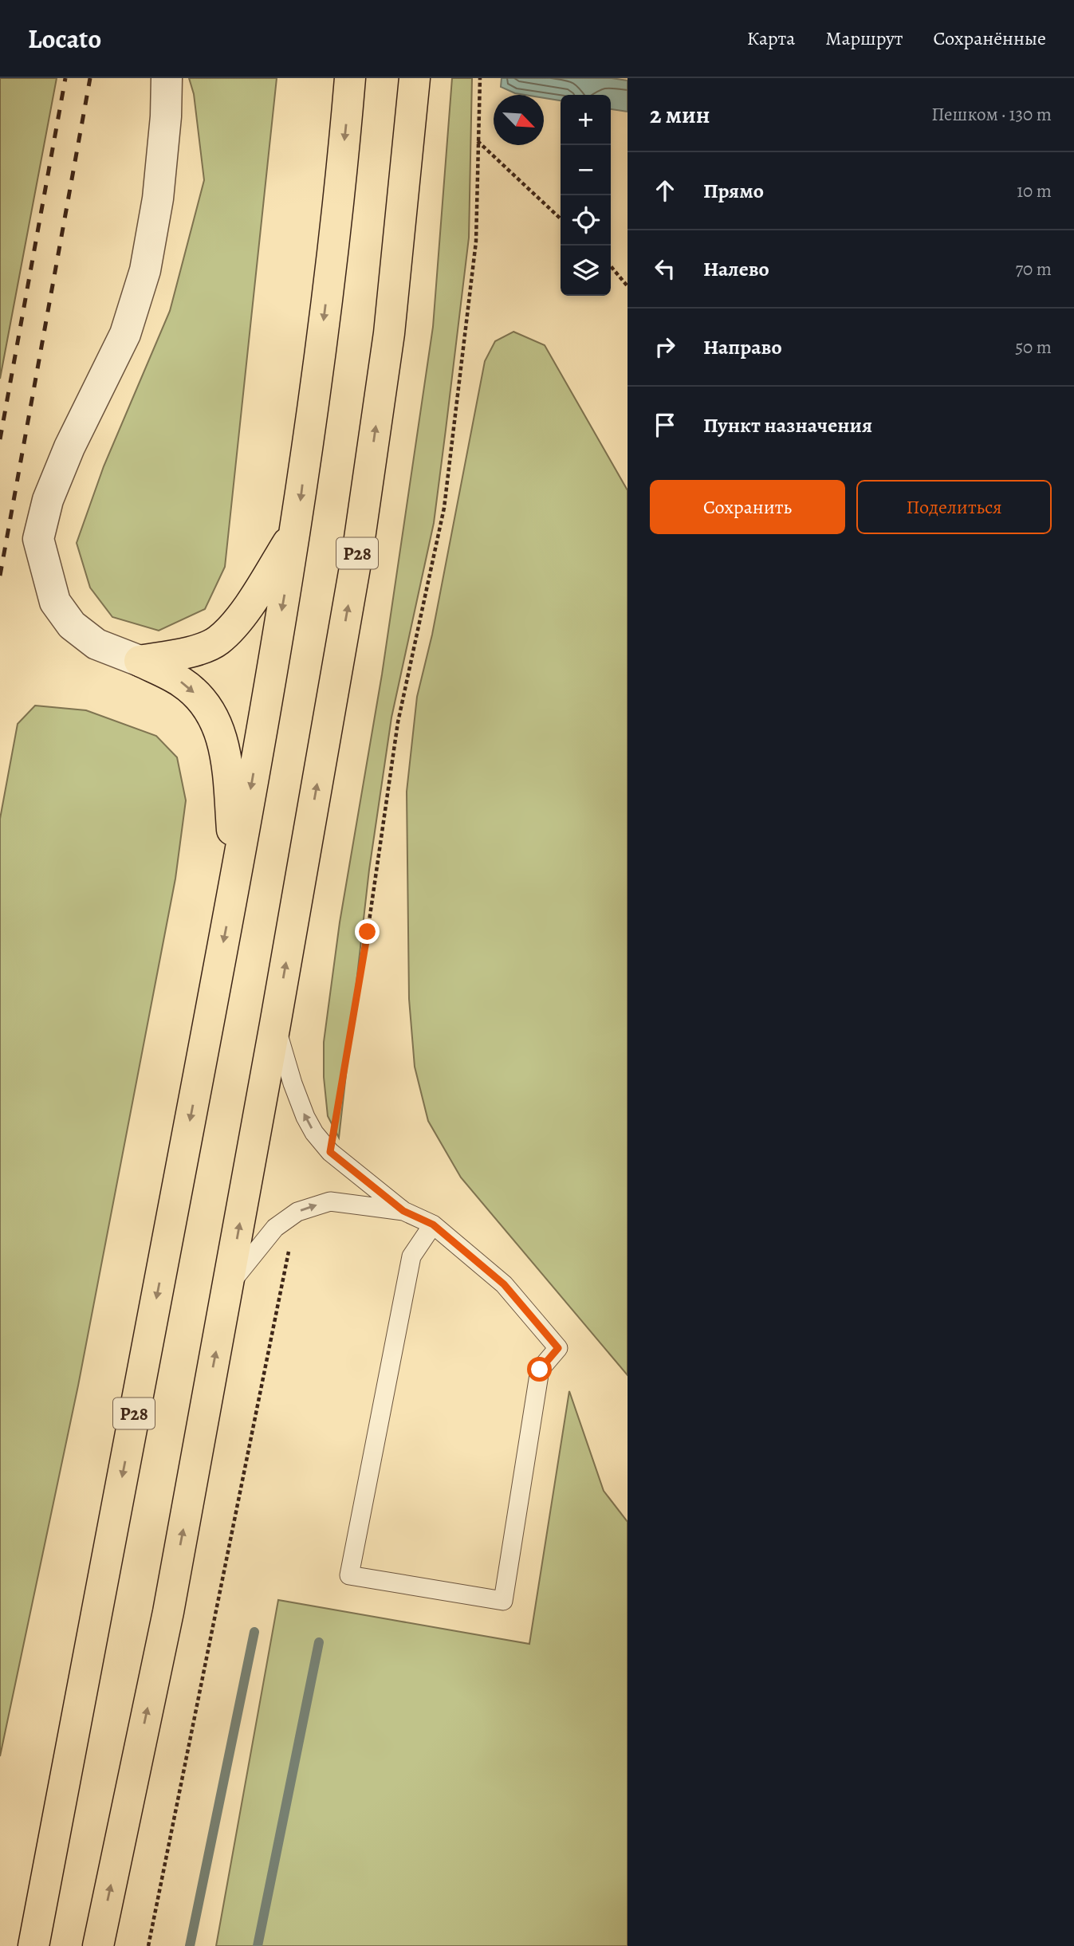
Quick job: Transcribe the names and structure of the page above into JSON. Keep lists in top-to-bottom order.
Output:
{
  "streets": {
    "highway": ["Р28"]
  },
  "north": "bottom right",
  "page": {
    "header": "Locato",
    "nav": ["Карта", "Маршрут", "Сохранённые"],
    "heading": ["2 мин", "Пешком · 130 m"],
    "map_buttons": ["+", "−"],
    "list": [
      ["Прямо", "10 m"],
      ["Налево", "70 m"],
      ["Направо", "50 m"],
      "Пункт назначения"
    ],
    "buttons": ["Сохранить", "Поделиться"]
  }
}
